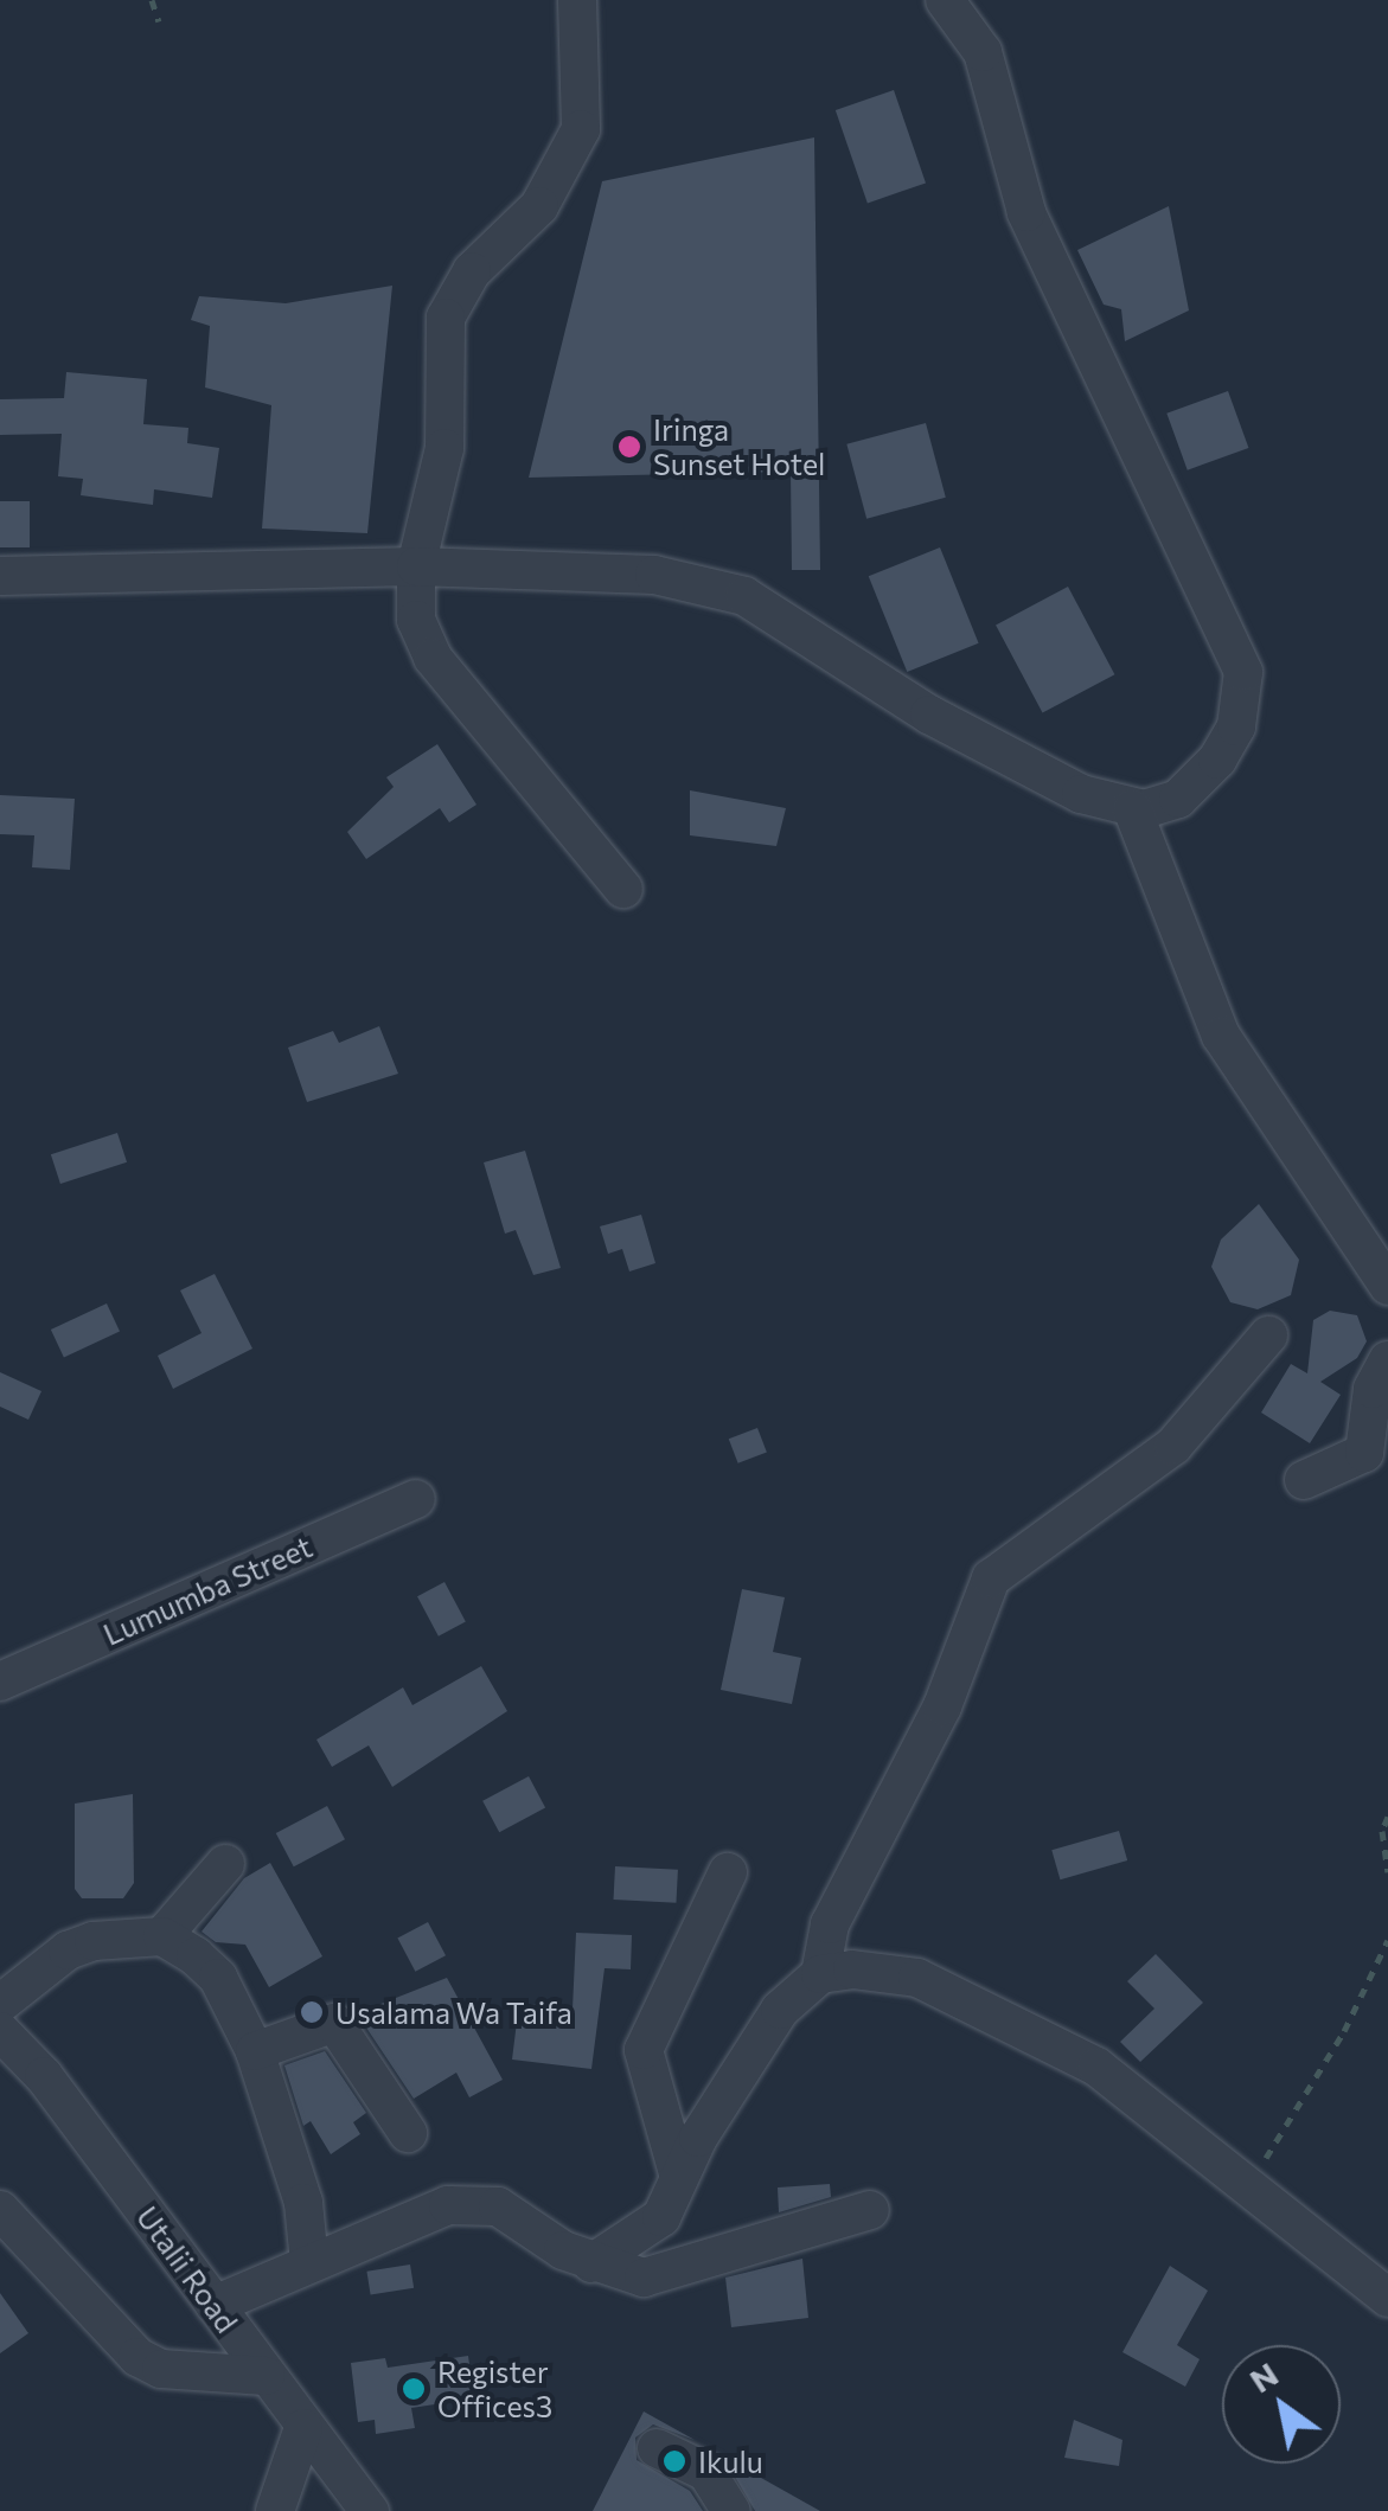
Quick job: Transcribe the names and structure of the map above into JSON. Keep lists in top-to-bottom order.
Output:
{
  "streets": {
    "street": ["Lumumba Street", "Utalii Road"]
  },
  "places": [
    "Iringa Sunset Hotel",
    "Usalama Wa Taifa",
    "Register Offices3",
    "Ikulu"
  ],
  "north": "top left"
}
